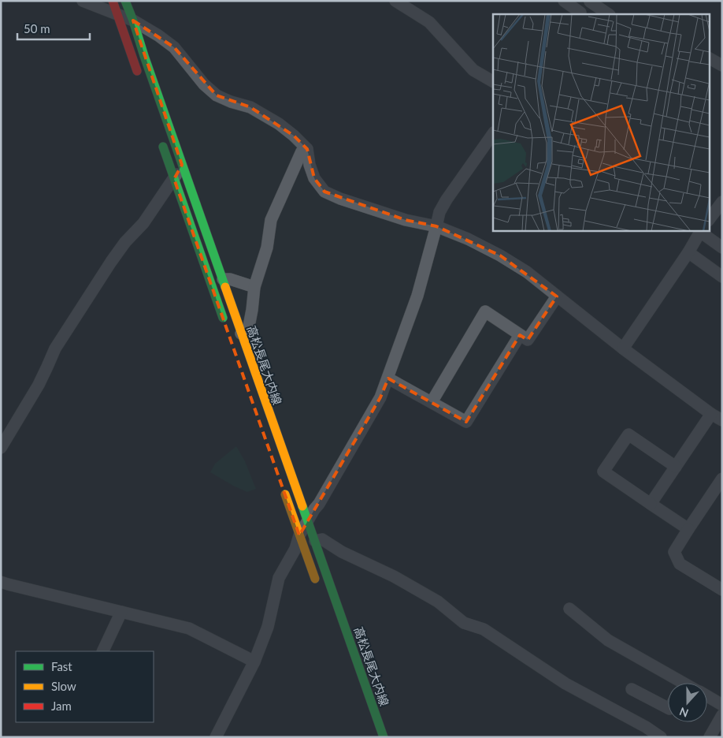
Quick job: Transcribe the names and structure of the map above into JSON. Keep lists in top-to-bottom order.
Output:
{
  "streets": {
    "main road": ["高松長尾大内線"]
  },
  "legend": ["Fast", "Slow", "Jam"],
  "scale_bar": "50 m",
  "north": "bottom"
}
